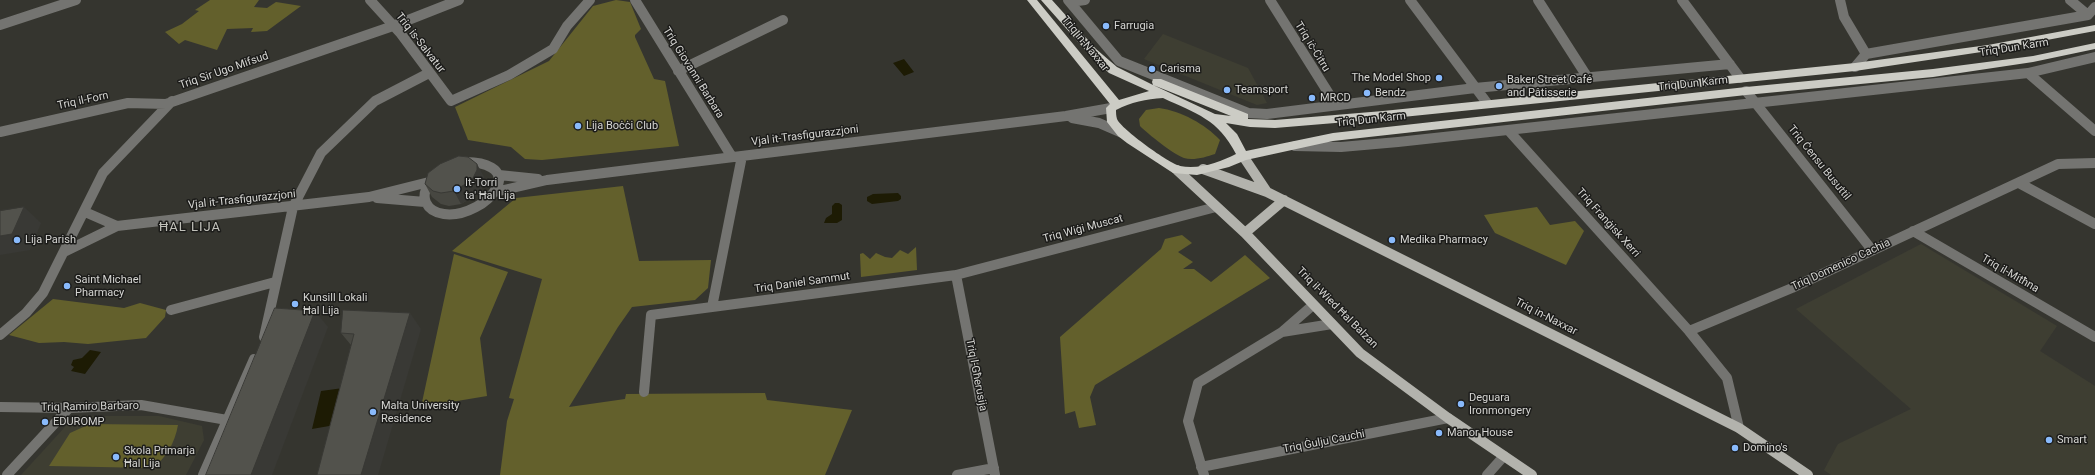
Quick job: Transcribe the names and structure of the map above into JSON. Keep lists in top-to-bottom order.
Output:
{
  "streets": {
    "highway": ["Triq in-Naxxar", "Triq Dun Karm"],
    "main road": ["Triq il-Wied Ħal Balzan"],
    "street": [
      "Triq is-Salvatur",
      "Triq iċ-Ċitru",
      "Triq Sir Ugo Mifsud",
      "Triq Giovanni Barbara",
      "Triq il-Forn",
      "Vjal it-Trasfigurazzjoni",
      "Triq Ċensu Busuttil",
      "Triq Franġisk Xerri",
      "Triq Wiġi Muscat",
      "Triq Domenico Cachia",
      "Triq il-Mitħna",
      "Triq Daniel Sammut",
      "Triq l-Għerusija",
      "Triq Ramiro Barbaro",
      "Triq Ġulju Cauchi"
    ]
  },
  "crossings": [
    ["Triq is-Salvatur", "Triq Sir Ugo Mifsud"],
    ["Triq in-Naxxar", "Triq Dun Karm"],
    ["Triq in-Naxxar", "Vjal it-Trasfigurazzjoni"],
    ["Triq in-Naxxar", "Triq il-Wied Ħal Balzan"],
    ["Triq iċ-Ċitru", "Triq Dun Karm"],
    ["Triq Dun Karm", "Triq Ċensu Busuttil"],
    ["Triq Dun Karm", "Triq Franġisk Xerri"],
    ["Triq Sir Ugo Mifsud", "Triq il-Forn"],
    ["Triq Giovanni Barbara", "Vjal it-Trasfigurazzjoni"],
    ["Triq Ċensu Busuttil", "Triq Domenico Cachia"],
    ["Triq Franġisk Xerri", "Triq Domenico Cachia"],
    ["Triq Wiġi Muscat", "Triq Daniel Sammut"],
    ["Triq Wiġi Muscat", "Triq il-Wied Ħal Balzan"],
    ["Triq Wiġi Muscat", "Triq l-Għerusija"],
    ["Triq Domenico Cachia", "Triq il-Mitħna"],
    ["Triq Daniel Sammut", "Triq l-Għerusija"],
    ["Triq il-Wied Ħal Balzan", "Triq Ġulju Cauchi"]
  ],
  "districts": ["ĦAL LIJA"],
  "places": [
    "Farrugia",
    "Carisma",
    "The Model Shop",
    "Baker Street Café and Pâtisserie",
    "Teamsport",
    "Bendz",
    "MRCD",
    "Lija Boċċi Club",
    "It-Torri ta' Ħal Lija",
    "Lija Parish",
    "Medika Pharmacy",
    "Saint Michael Pharmacy",
    "Kunsill Lokali Ħal Lija",
    "Deguara Ironmongery",
    "Malta University Residence",
    "EDUROMP",
    "Manor House",
    "Smart",
    "Domino's",
    "Skola Primarja Ħal Lija"
  ]
}
